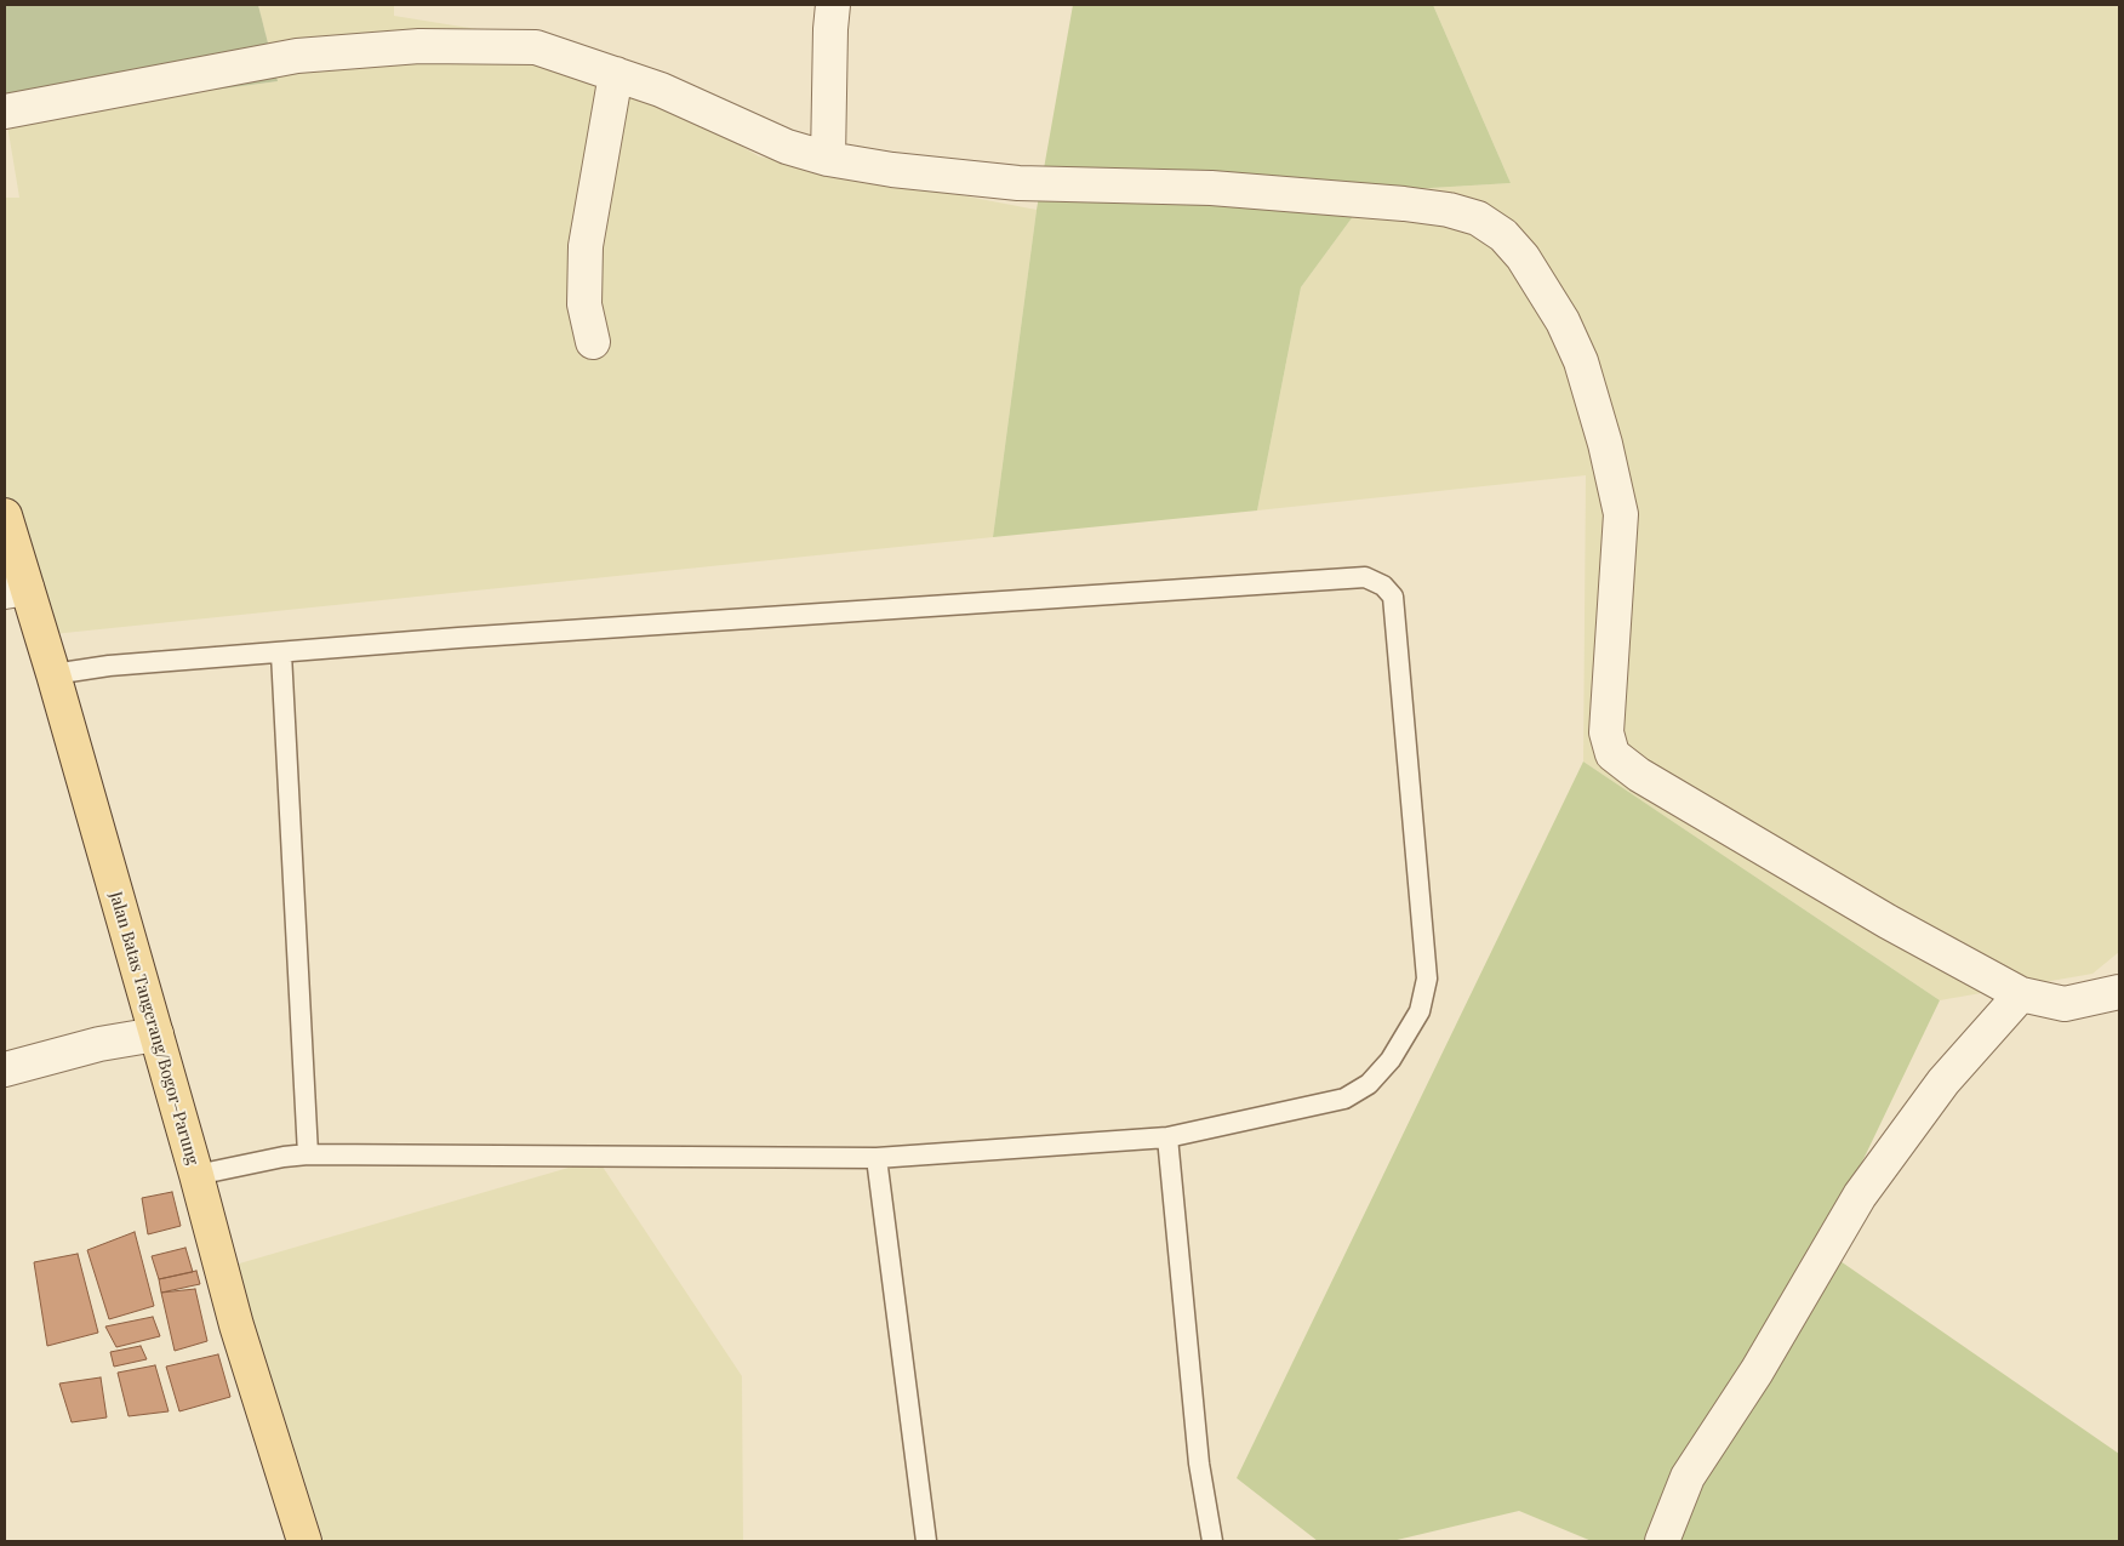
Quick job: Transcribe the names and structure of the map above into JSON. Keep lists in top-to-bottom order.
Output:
{
  "streets": {
    "main road": ["Jalan Batas Tangerang/Bogor–Parung"]
  }
}
